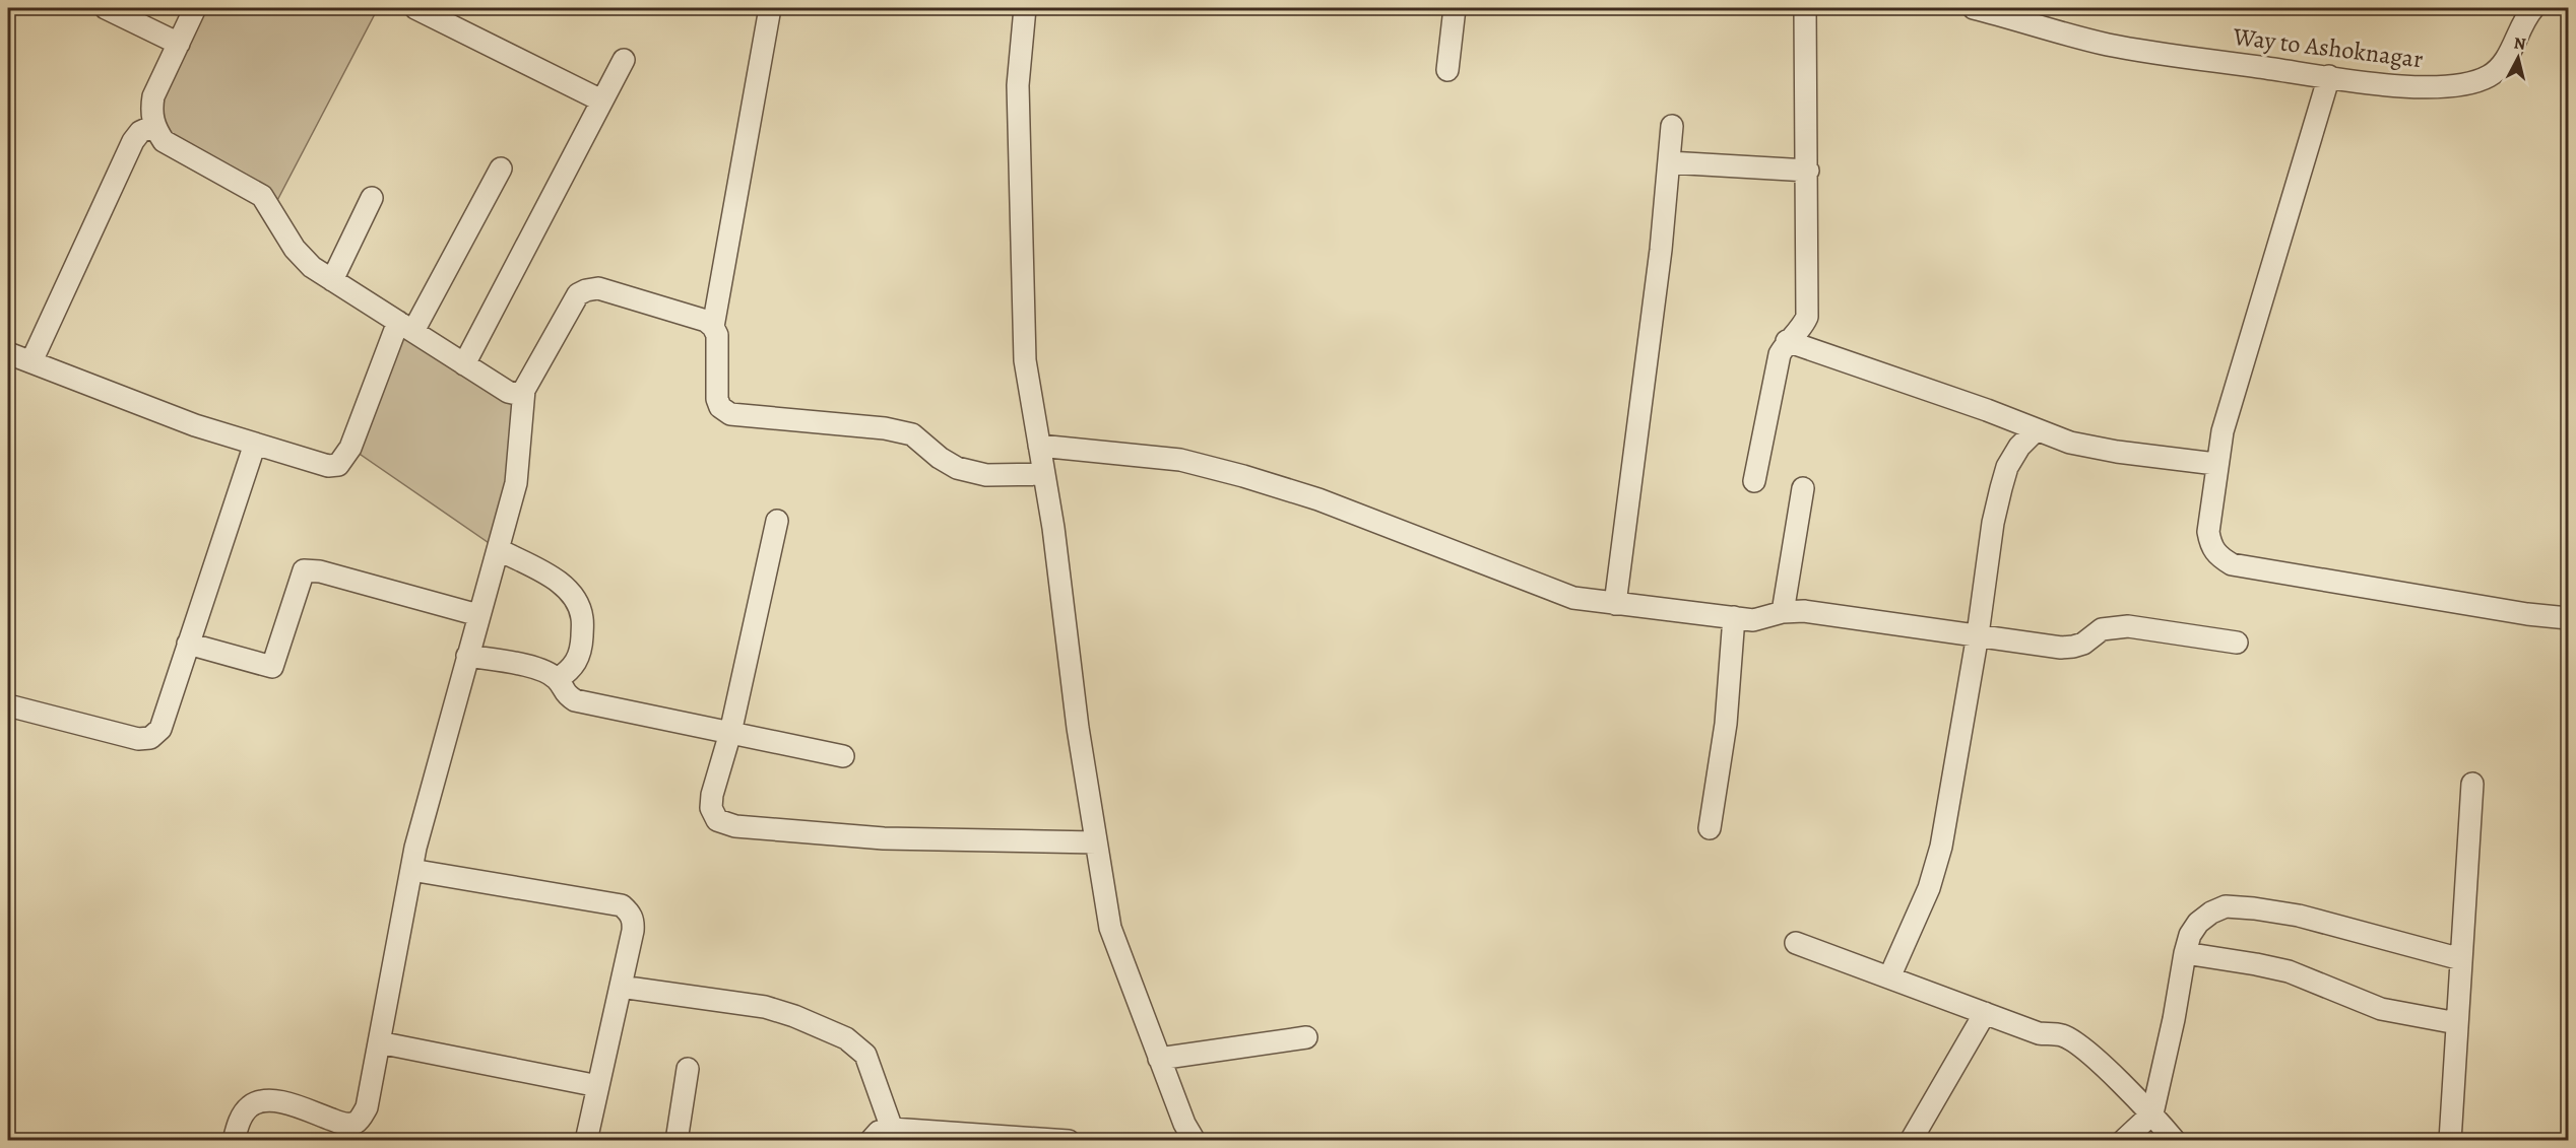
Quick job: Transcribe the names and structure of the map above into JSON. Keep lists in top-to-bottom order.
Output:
{
  "streets": {
    "street": ["Way to Ashoknagar"]
  },
  "north": "top"
}
